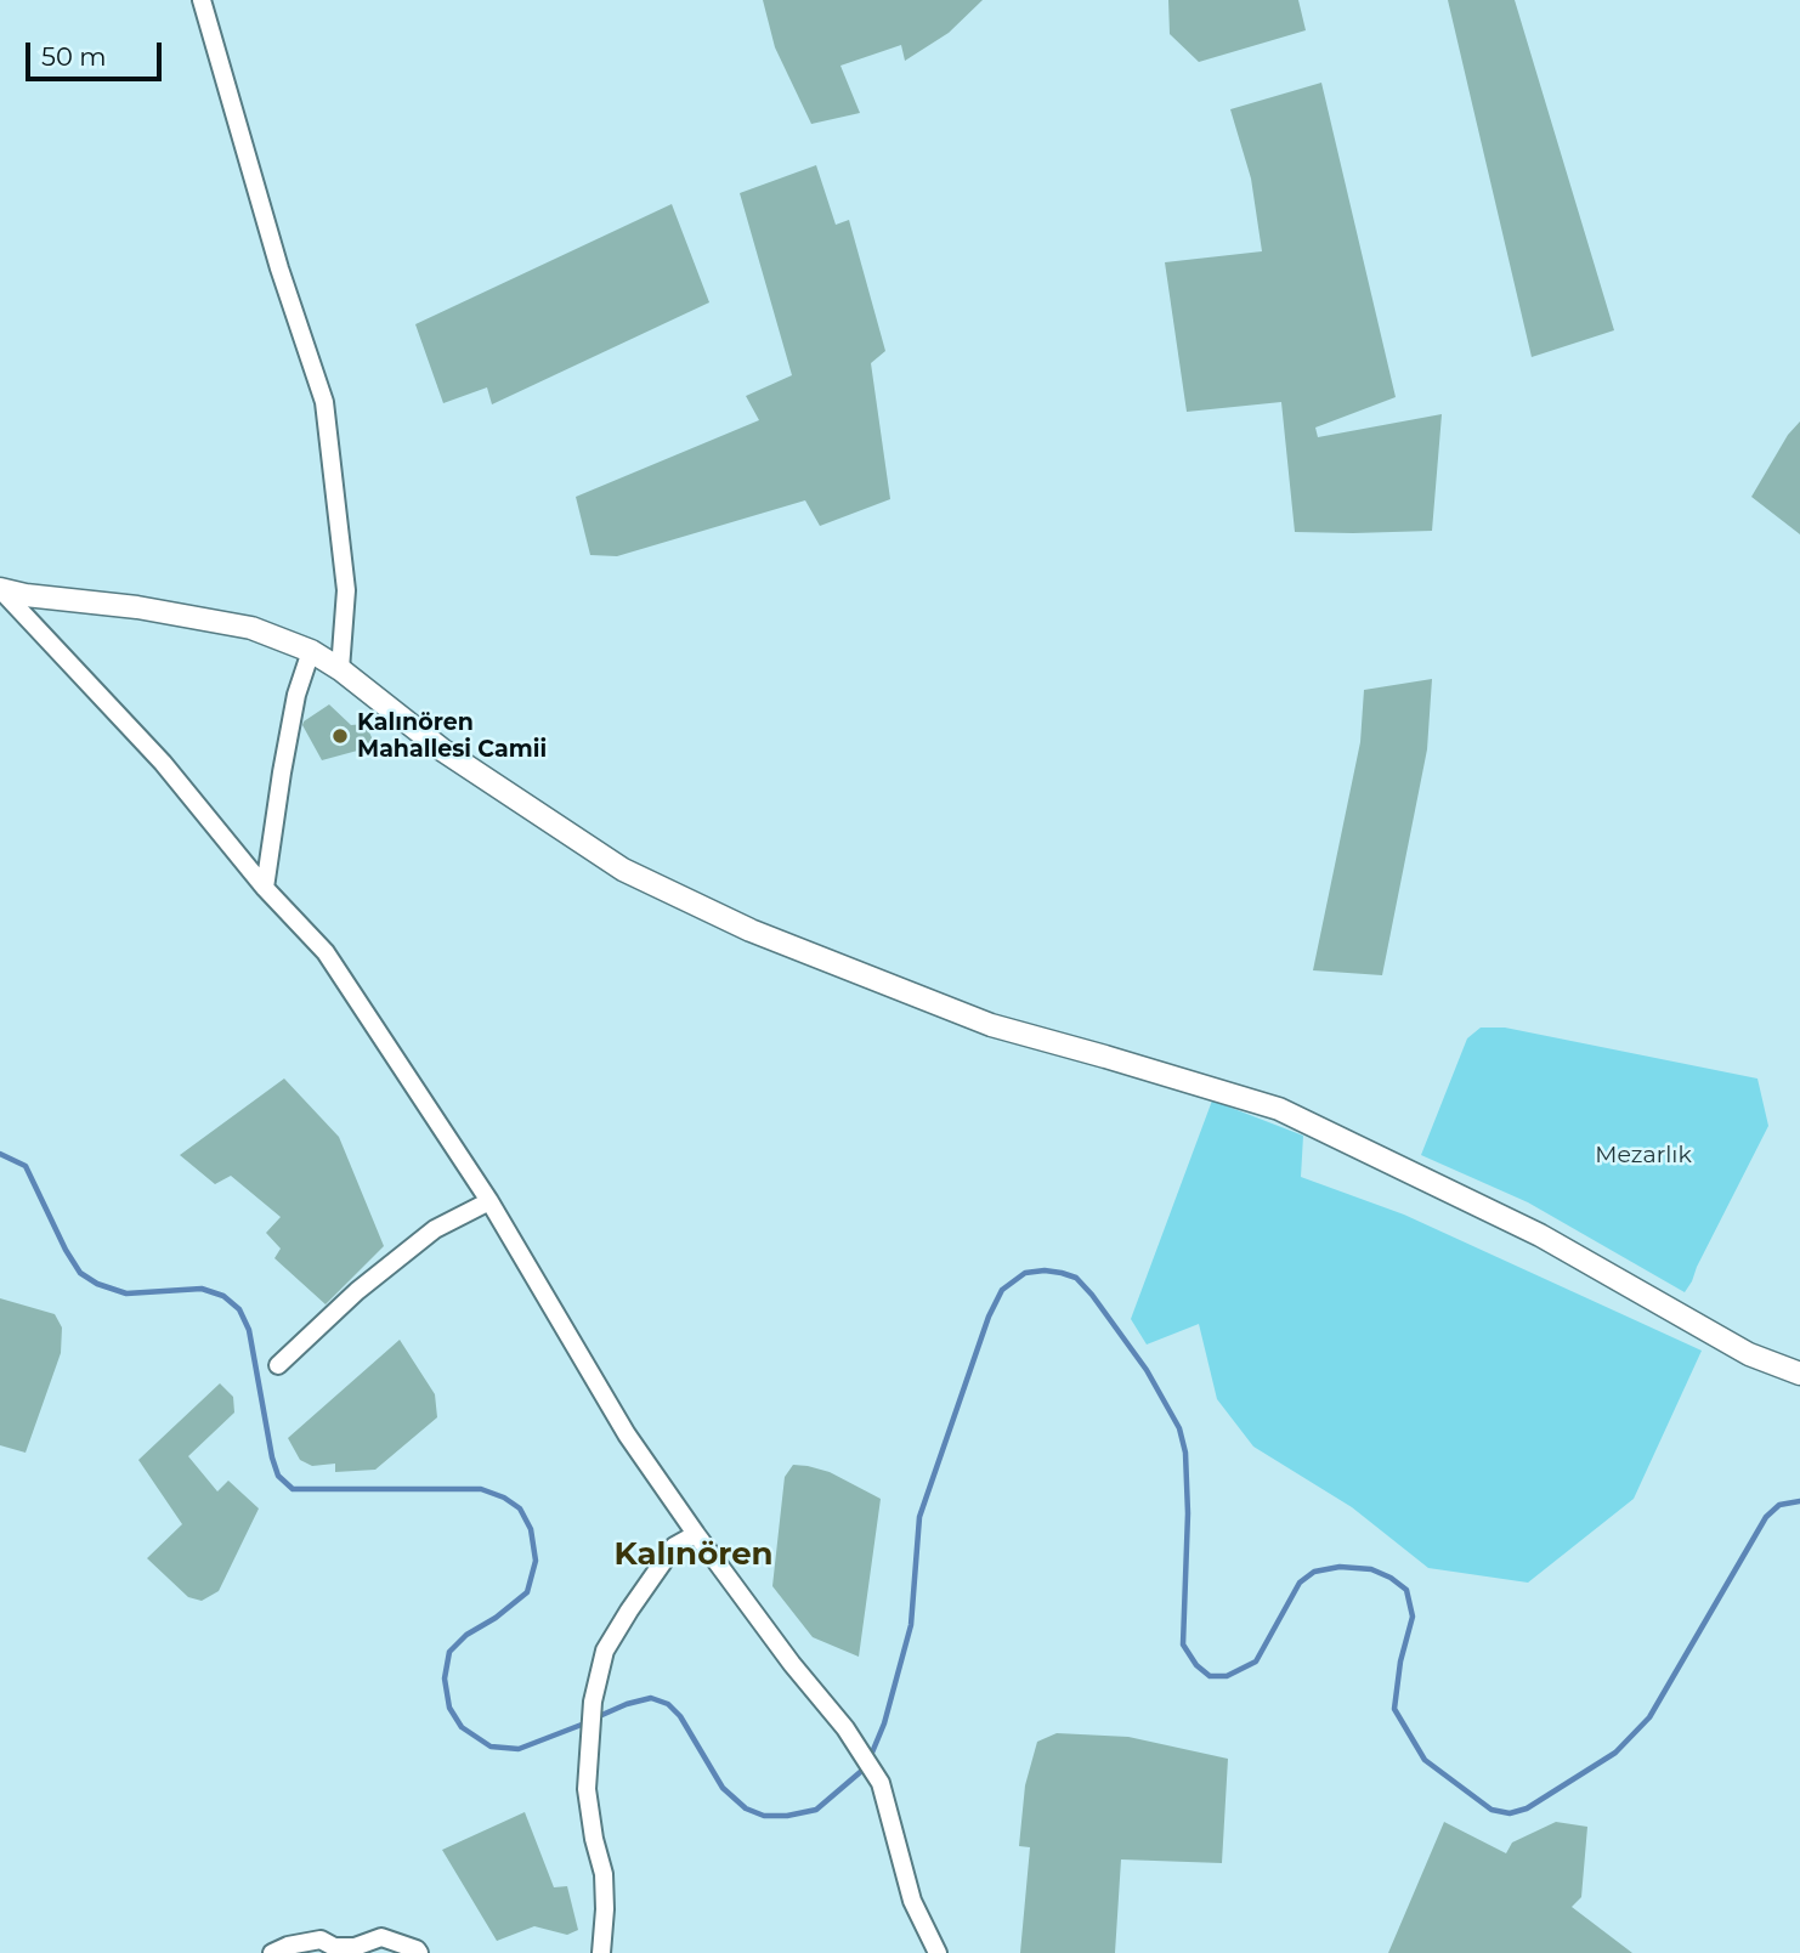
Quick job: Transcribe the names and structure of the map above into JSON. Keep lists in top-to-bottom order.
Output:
{
  "districts": ["Kalınören"],
  "parks": ["Mezarlık"],
  "places": ["Kalınören Mahallesi Camii"],
  "scale_bar": "50 m"
}
